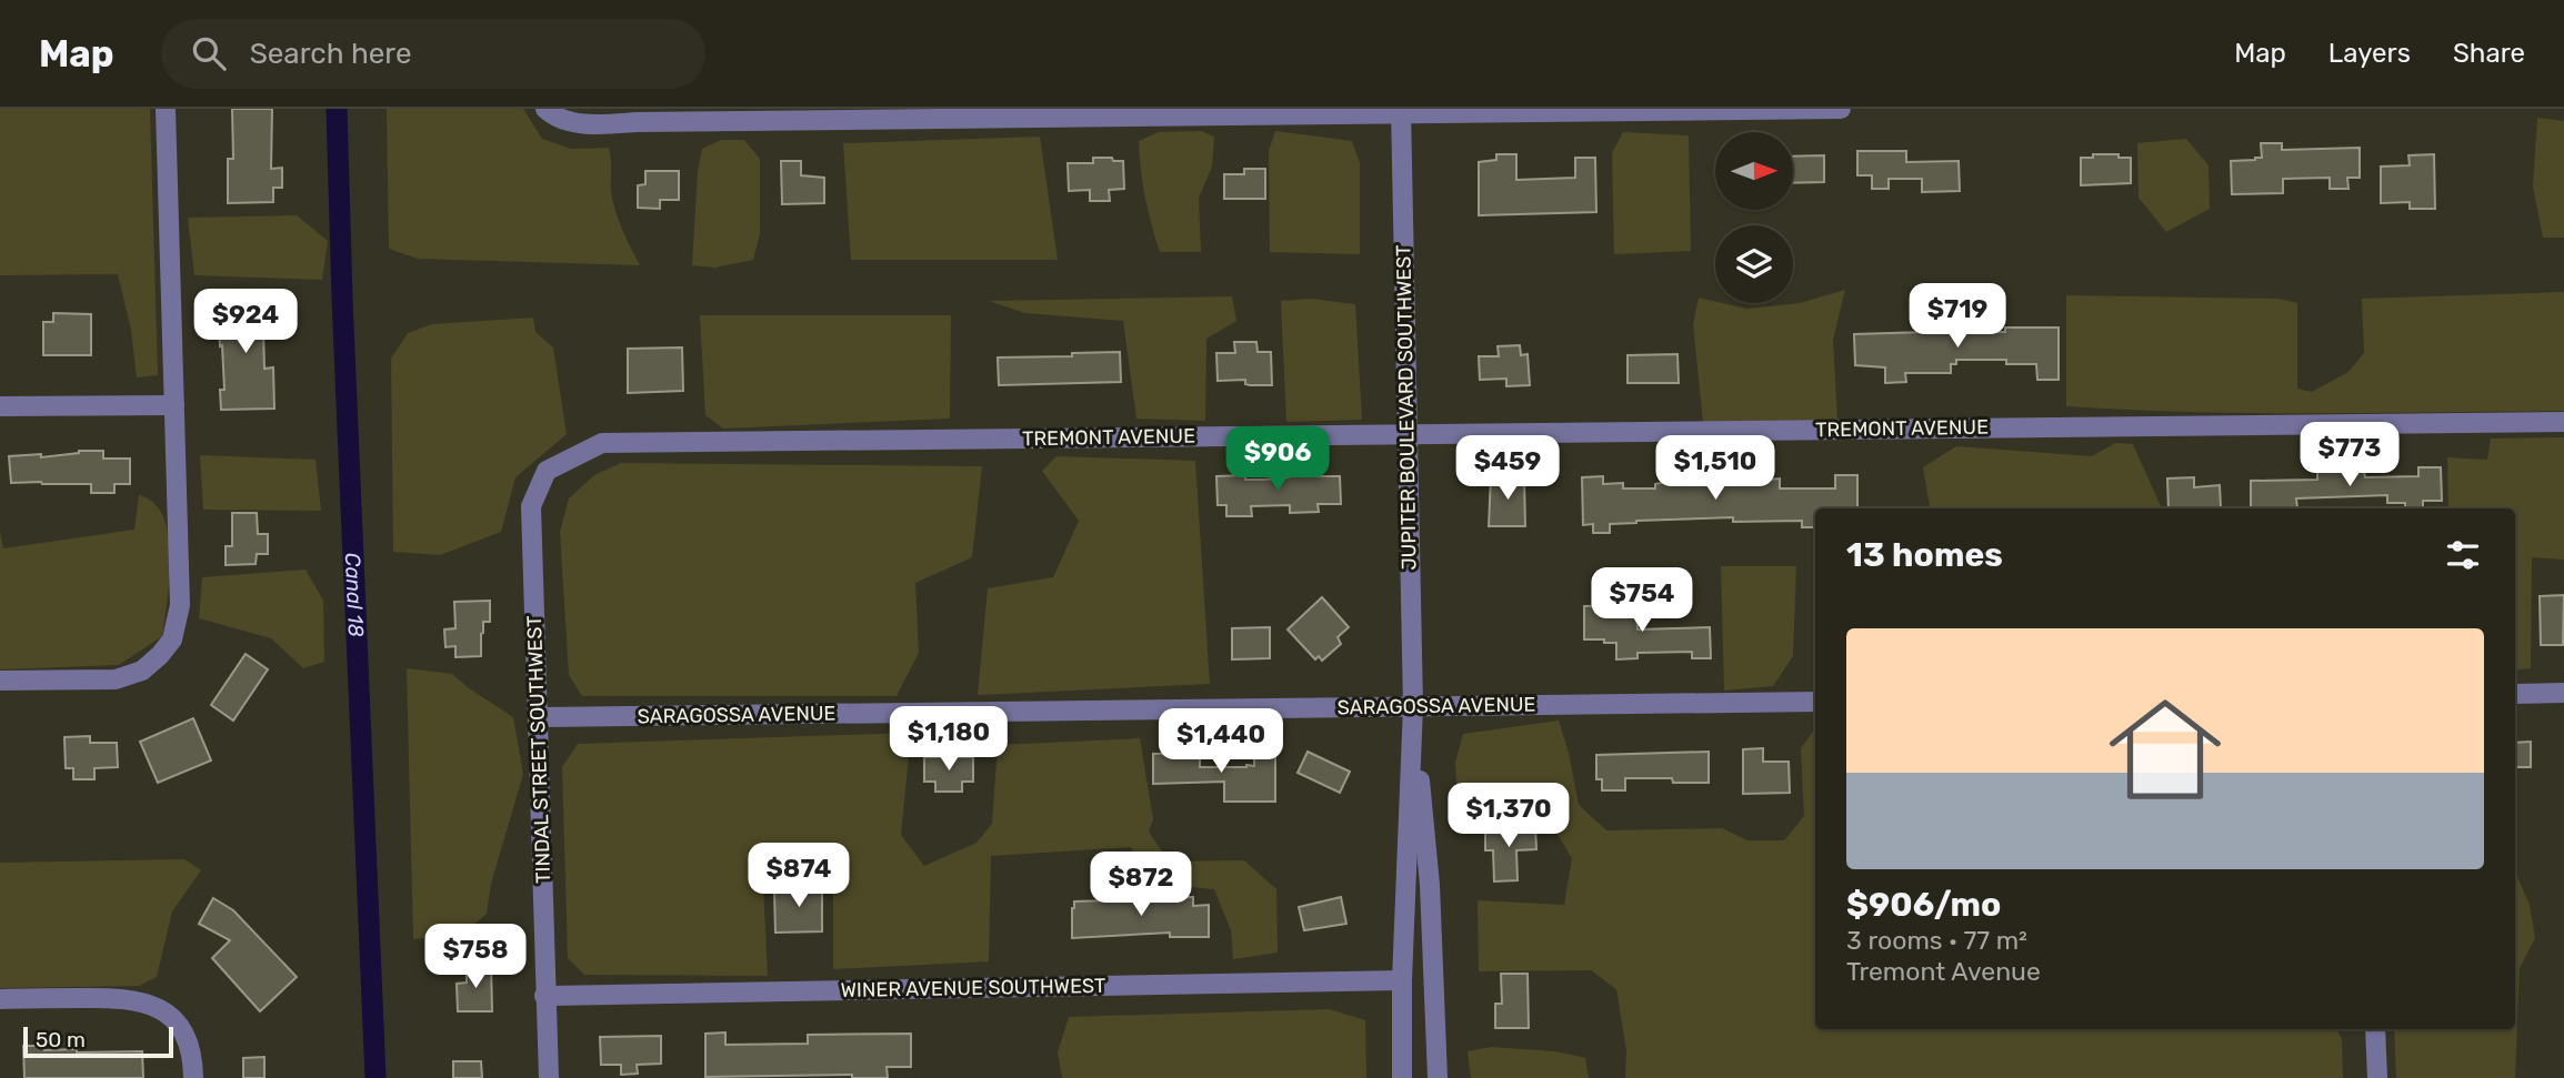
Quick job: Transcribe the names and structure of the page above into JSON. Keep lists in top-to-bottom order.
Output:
{
  "streets": {
    "street": [
      "JUPITER BOULEVARD SOUTHWEST",
      "TREMONT AVENUE",
      "SARAGOSSA AVENUE",
      "TINDAL STREET SOUTHWEST",
      "WINER AVENUE SOUTHWEST"
    ]
  },
  "crossings": [
    ["JUPITER BOULEVARD SOUTHWEST", "TREMONT AVENUE"],
    ["JUPITER BOULEVARD SOUTHWEST", "SARAGOSSA AVENUE"],
    ["JUPITER BOULEVARD SOUTHWEST", "WINER AVENUE SOUTHWEST"],
    ["TREMONT AVENUE", "TINDAL STREET SOUTHWEST"],
    ["SARAGOSSA AVENUE", "TINDAL STREET SOUTHWEST"],
    ["TINDAL STREET SOUTHWEST", "WINER AVENUE SOUTHWEST"]
  ],
  "water": ["Canal 18"],
  "scale_bar": "50 m",
  "north": "right",
  "page": {
    "header": "Map",
    "search": "Search here",
    "nav": ["Map", "Layers", "Share"],
    "price": [
      "$719",
      "$924",
      "$773",
      "$906",
      "$459",
      "$1,510",
      "$754",
      "$1,180",
      "$1,440",
      "$1,370",
      "$874",
      "$872",
      "$758"
    ],
    "heading": "13 homes",
    "list": [
      {
        "name": "$906/mo",
        "note": "3 rooms · 77 m² · Tremont Avenue"
      }
    ],
    "scale": "50 m"
  }
}
